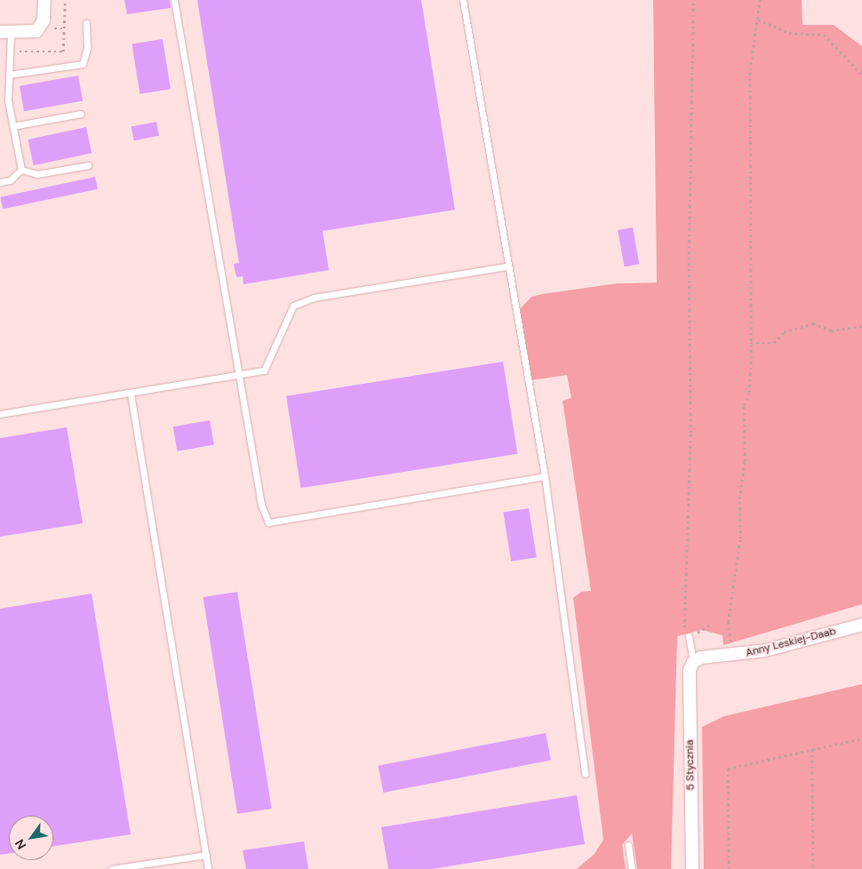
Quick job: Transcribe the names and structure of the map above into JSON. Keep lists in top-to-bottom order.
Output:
{
  "streets": {
    "street": ["Anny Leskiej-Daab", "5 Stycznia"]
  },
  "crossings": [
    ["Anny Leskiej-Daab", "5 Stycznia"]
  ],
  "north": "bottom left"
}
